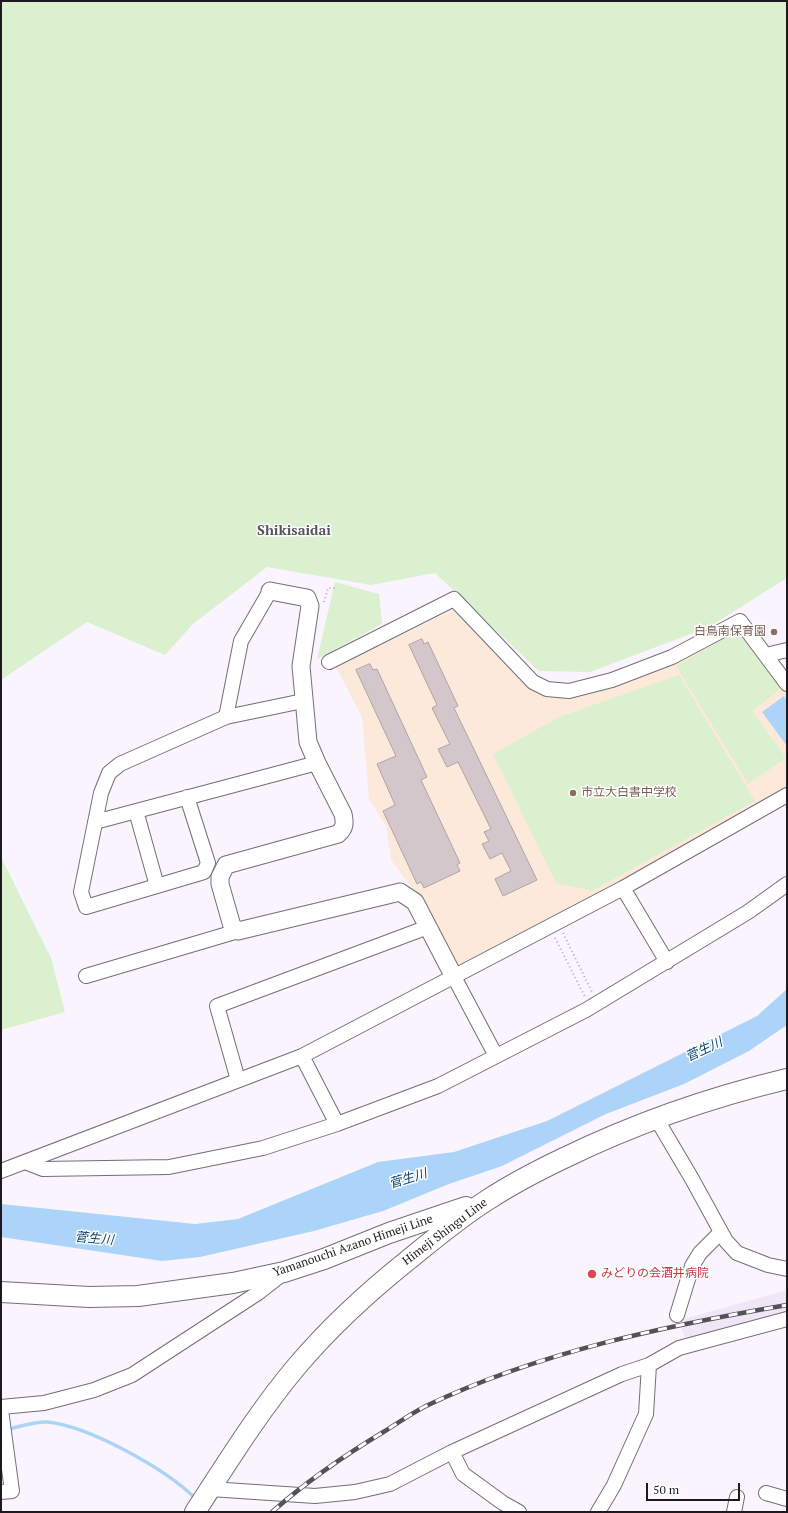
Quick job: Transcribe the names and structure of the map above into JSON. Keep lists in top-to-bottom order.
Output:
{
  "streets": {
    "main road": ["Himeji Shingu Line", "Yamanouchi Azano Himeji Line"]
  },
  "crossings": [
    ["Himeji Shingu Line", "Yamanouchi Azano Himeji Line"]
  ],
  "districts": ["Shikisaidai"],
  "water": ["菅生川"],
  "places": ["白鳥南保育園", "市立大白書中学校", "みどりの会酒井病院"],
  "scale_bar": "50 m"
}
